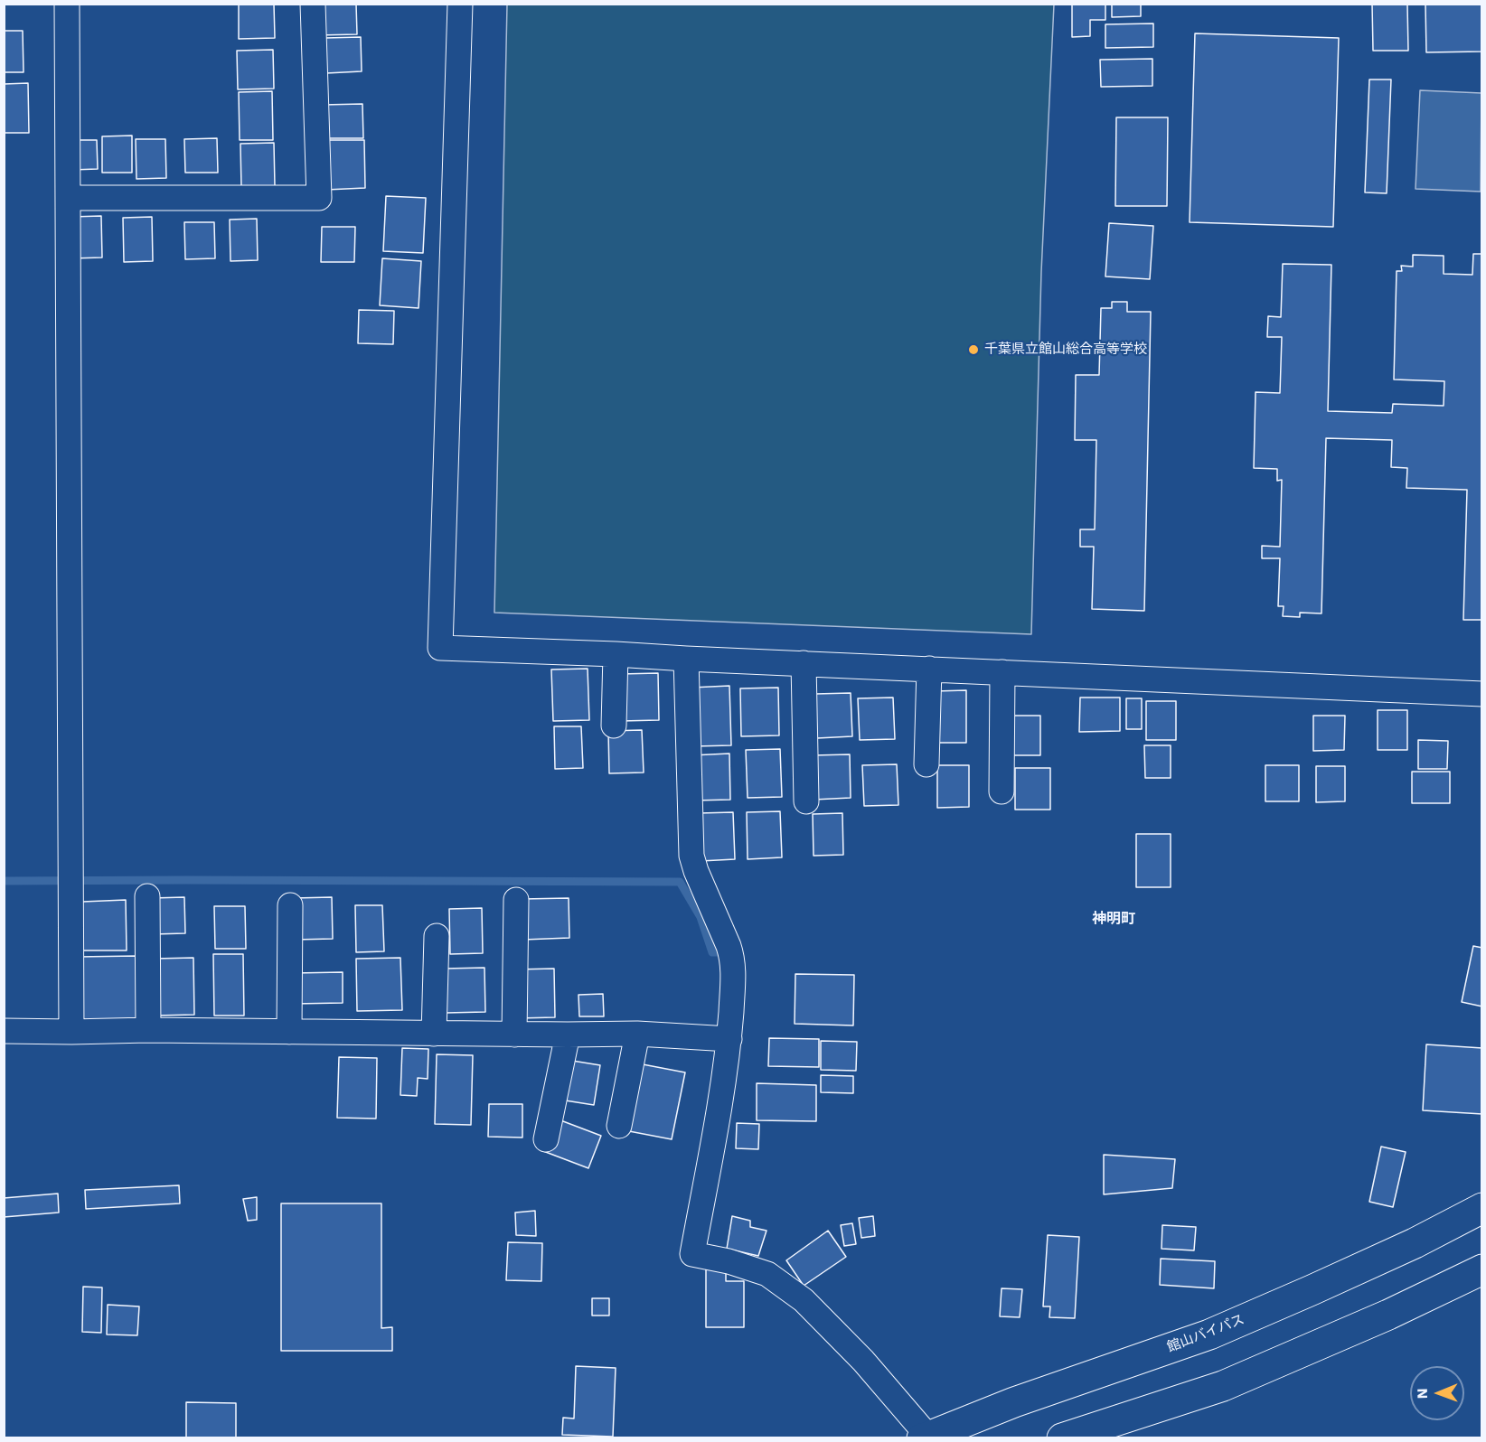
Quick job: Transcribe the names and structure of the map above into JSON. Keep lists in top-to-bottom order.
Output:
{
  "streets": {
    "highway": ["館山バイパス"]
  },
  "districts": ["神明町"],
  "places": ["千葉県立館山総合高等学校"],
  "north": "left"
}
